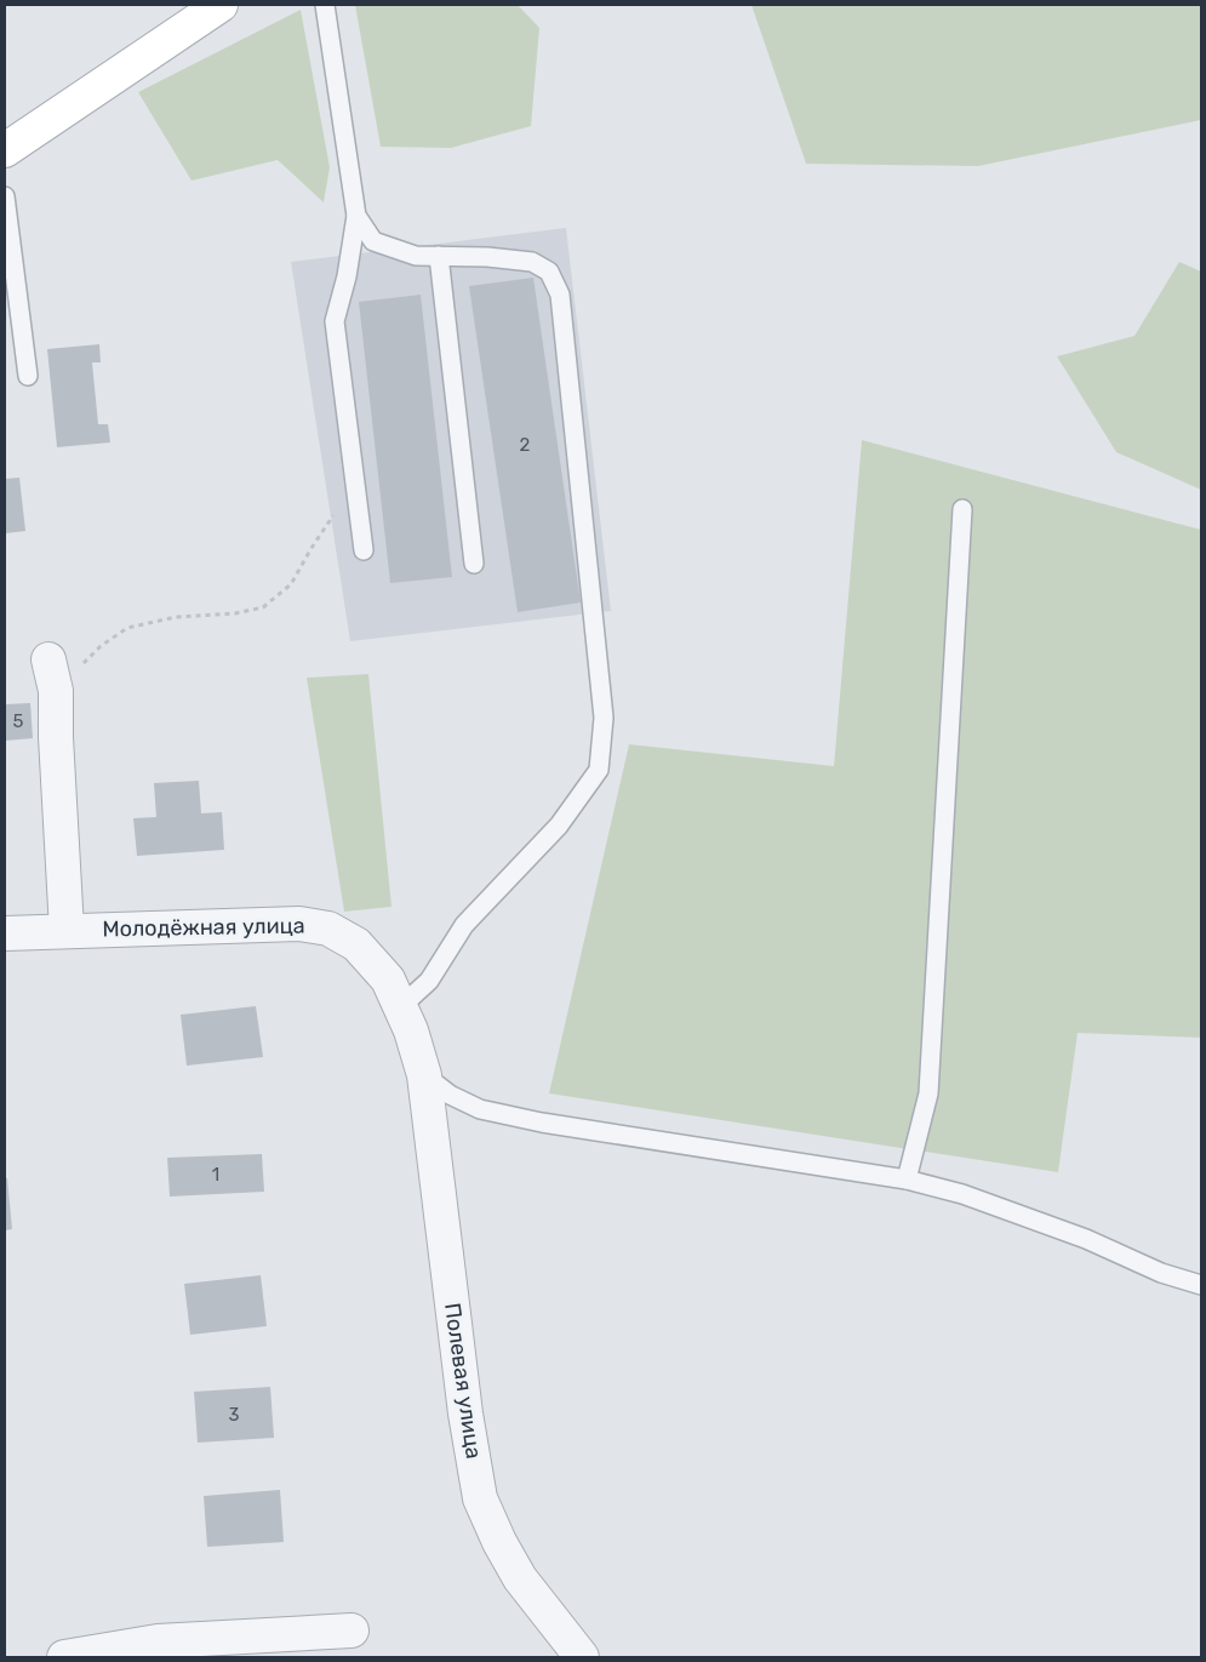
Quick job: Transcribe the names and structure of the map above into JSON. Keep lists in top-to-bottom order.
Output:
{
  "streets": {
    "street": ["Молодёжная улица", "Полевая улица"]
  },
  "crossings": [
    ["Молодёжная улица", "Полевая улица"]
  ],
  "house_numbers": [
    "2",
    "5",
    "1",
    "3"
  ]
}
